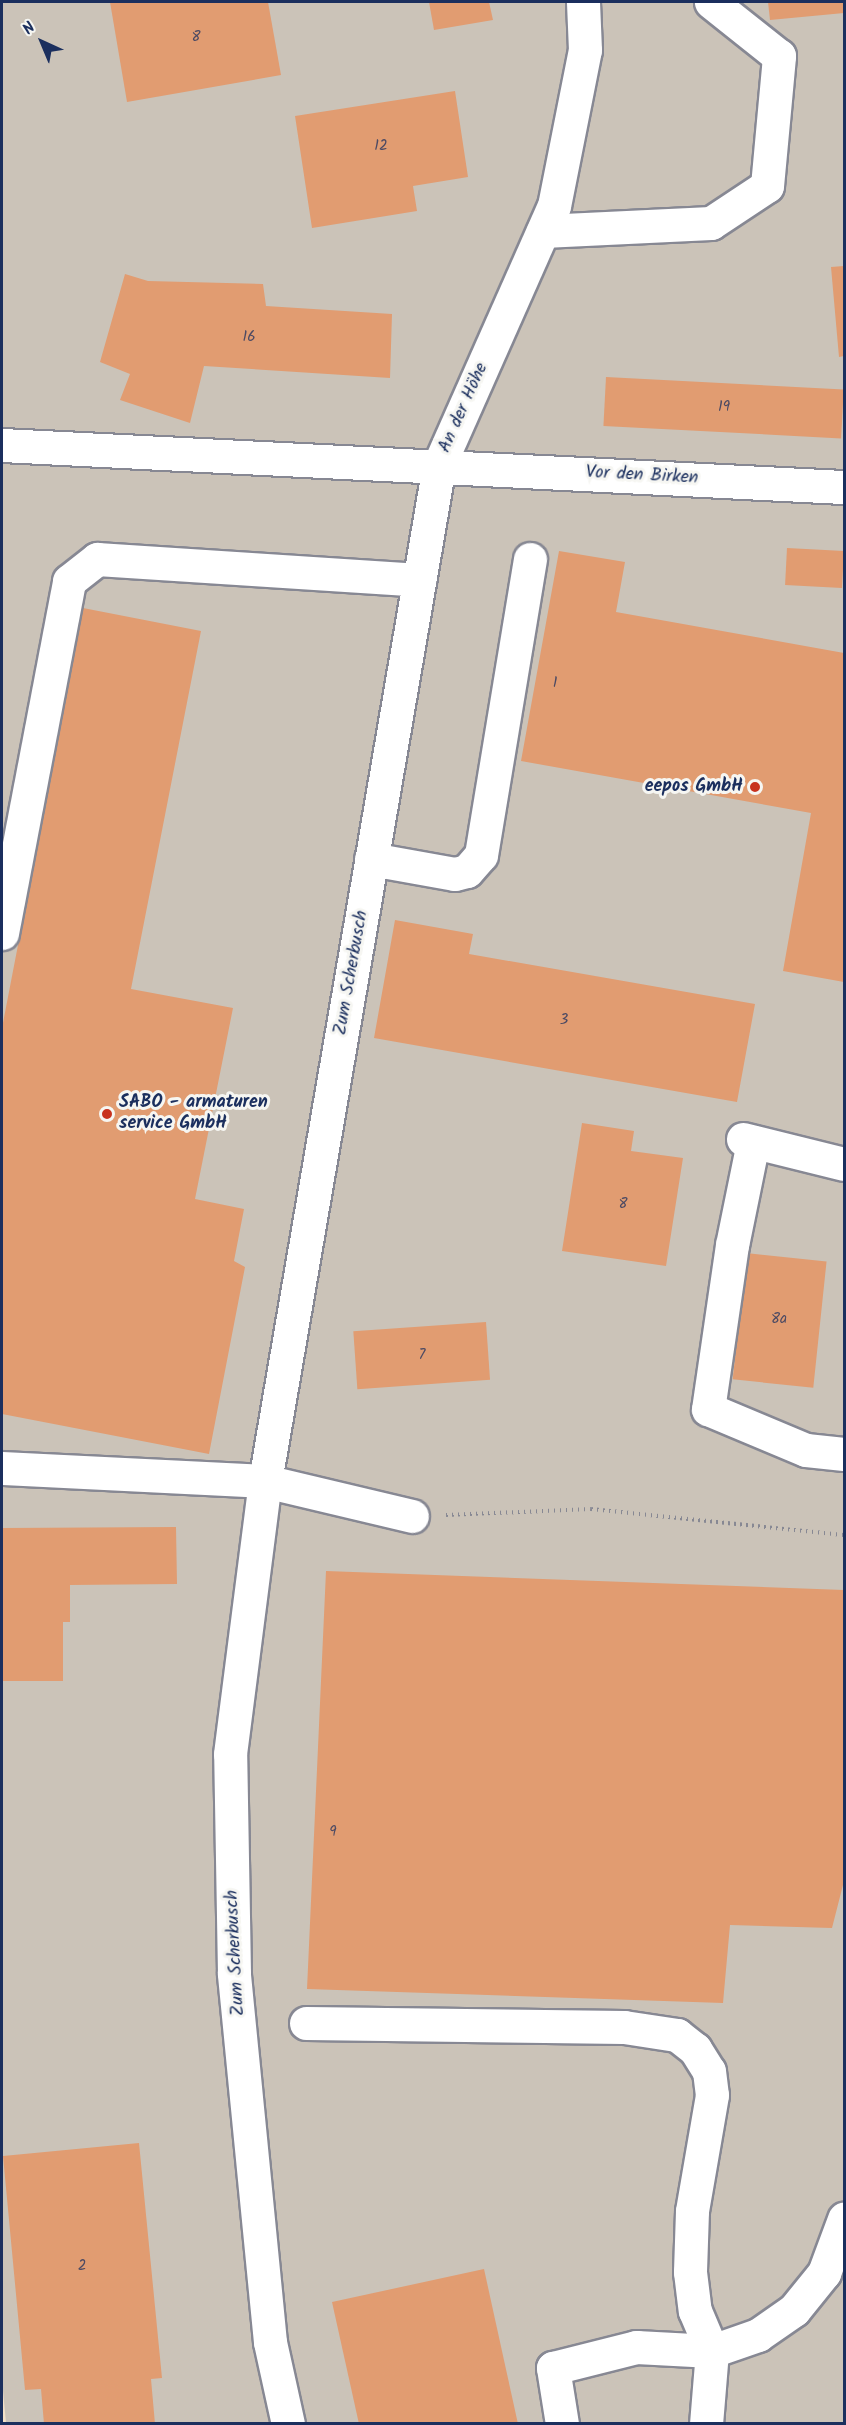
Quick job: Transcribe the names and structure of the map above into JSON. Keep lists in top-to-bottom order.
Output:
{
  "streets": {
    "street": ["An der Höhe", "Vor den Birken", "Zum Scherbusch"]
  },
  "crossings": [
    ["An der Höhe", "Vor den Birken"],
    ["An der Höhe", "Zum Scherbusch"],
    ["Vor den Birken", "Zum Scherbusch"]
  ],
  "places": ["eepos GmbH", "SABO - armaturen service GmbH"],
  "house_numbers": [
    "8",
    "12",
    "16",
    "19",
    "1",
    "3",
    "8",
    "8a",
    "7",
    "9",
    "2"
  ],
  "north": "top left"
}
